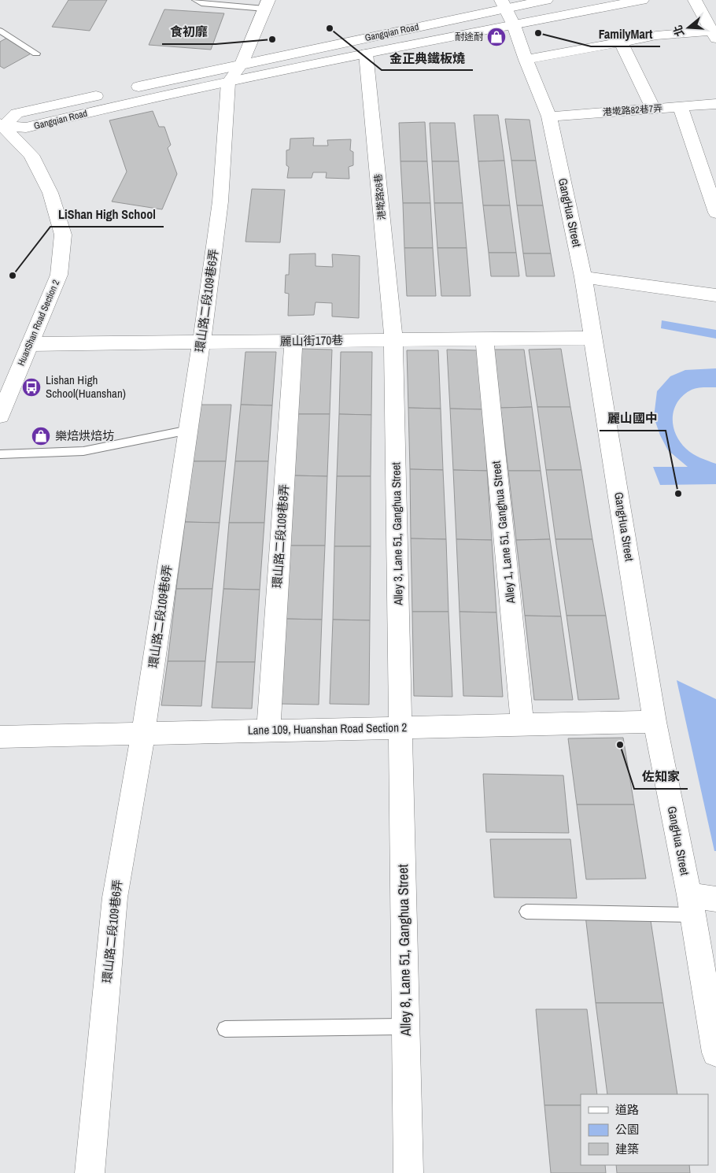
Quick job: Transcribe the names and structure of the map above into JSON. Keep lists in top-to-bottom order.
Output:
{
  "streets": {
    "street": [
      "Gangqian Road",
      "港墘路82巷7弄",
      "港墘路26巷",
      "GangHua Street",
      "環山路二段109巷6弄",
      "HuanShan Road Section 2",
      "麗山街170巷",
      "Alley 1, Lane 51, Ganghua Street",
      "Alley 3, Lane 51, Ganghua Street",
      "環山路二段109巷8弄",
      "Lane 109, Huanshan Road Section 2",
      "Alley 8, Lane 51, Ganghua Street"
    ]
  },
  "crossings": [
    ["Gangqian Road", "港墘路26巷"],
    ["Gangqian Road", "GangHua Street"],
    ["Gangqian Road", "環山路二段109巷6弄"],
    ["Gangqian Road", "HuanShan Road Section 2"],
    ["港墘路82巷7弄", "GangHua Street"],
    ["港墘路26巷", "麗山街170巷"],
    ["港墘路26巷", "Alley 3, Lane 51, Ganghua Street"],
    ["GangHua Street", "麗山街170巷"],
    ["GangHua Street", "Lane 109, Huanshan Road Section 2"],
    ["環山路二段109巷6弄", "麗山街170巷"],
    ["環山路二段109巷6弄", "Lane 109, Huanshan Road Section 2"],
    ["HuanShan Road Section 2", "麗山街170巷"],
    ["麗山街170巷", "Alley 1, Lane 51, Ganghua Street"],
    ["麗山街170巷", "Alley 3, Lane 51, Ganghua Street"],
    ["麗山街170巷", "環山路二段109巷8弄"],
    ["Alley 1, Lane 51, Ganghua Street", "Lane 109, Huanshan Road Section 2"],
    ["Alley 3, Lane 51, Ganghua Street", "Lane 109, Huanshan Road Section 2"],
    ["Alley 3, Lane 51, Ganghua Street", "Alley 8, Lane 51, Ganghua Street"],
    ["環山路二段109巷8弄", "Lane 109, Huanshan Road Section 2"],
    ["Lane 109, Huanshan Road Section 2", "Alley 8, Lane 51, Ganghua Street"]
  ],
  "places": {
    "other": [
      "金正典鐵板燒",
      "FamilyMart",
      "食初靡",
      "LiShan High School",
      "麗山國中",
      "佐知家"
    ],
    "shop": ["耐途耐", "樂焙烘焙坊"],
    "bus stop": ["Lishan High School(Huanshan)"]
  },
  "legend": ["道路", "公園", "建築"],
  "north": "left"
}
